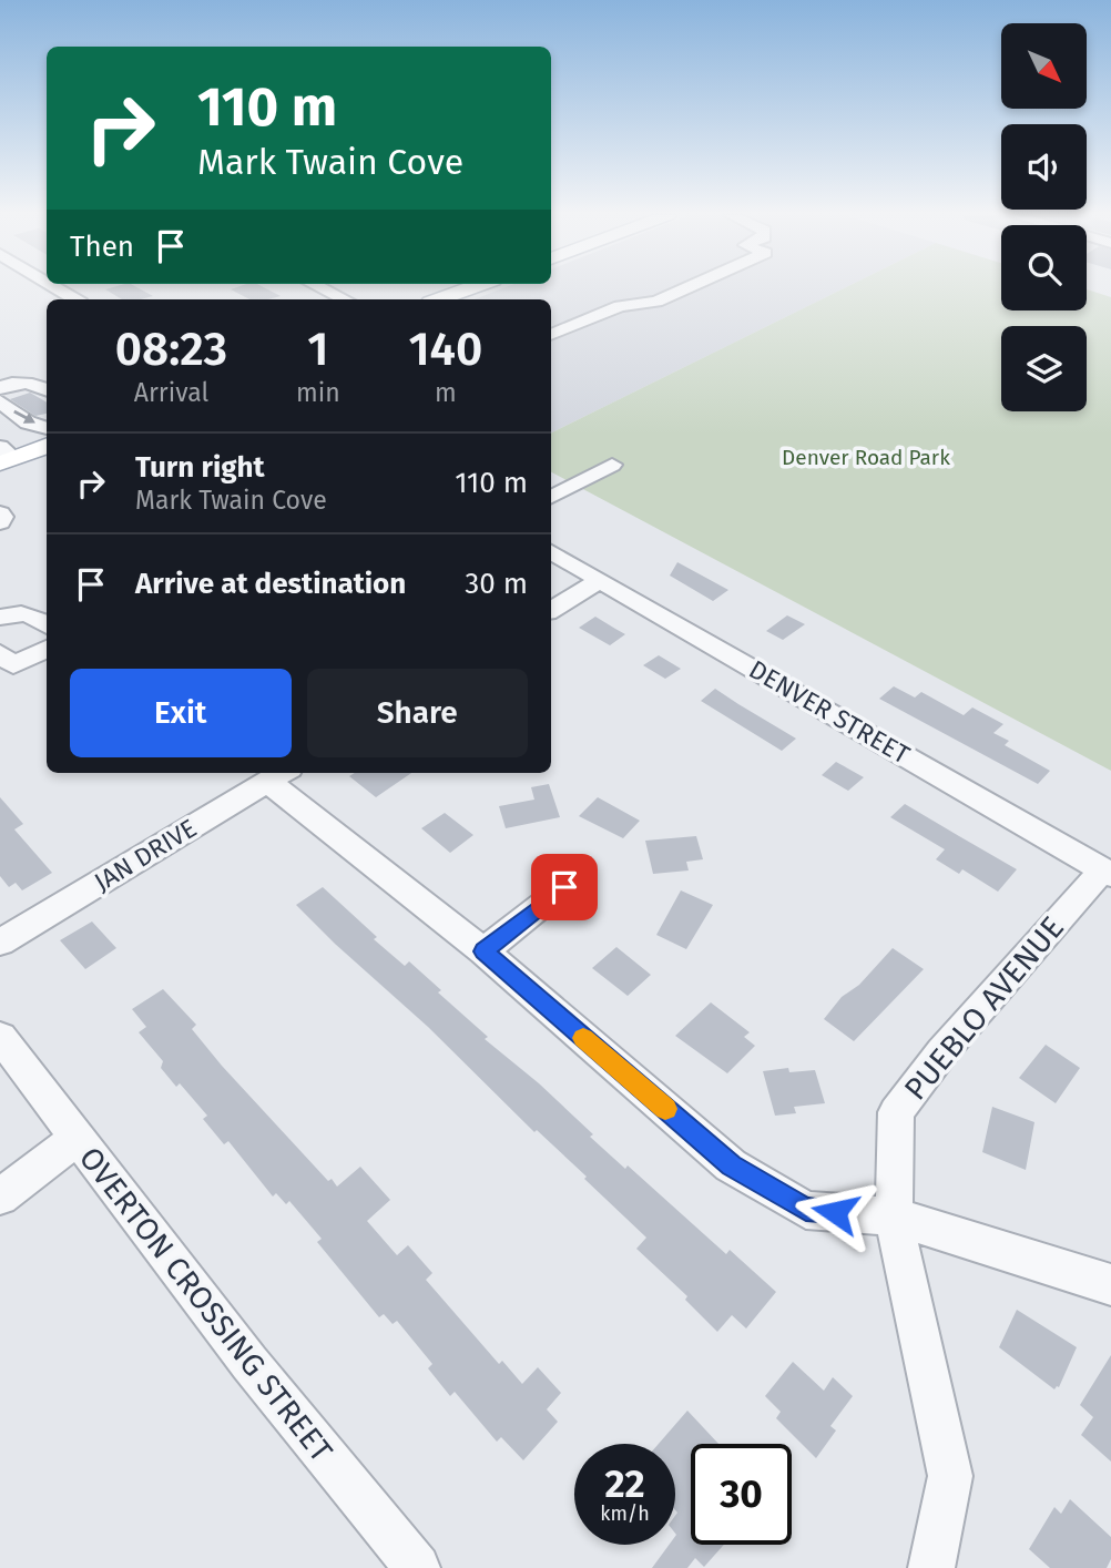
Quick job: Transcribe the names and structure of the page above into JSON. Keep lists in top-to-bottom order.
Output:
{
  "streets": {
    "street": [
      "DENVER STREET",
      "JAN DRIVE",
      "PUEBLO AVENUE",
      "OVERTON CROSSING STREET"
    ]
  },
  "crossings": [
    ["DENVER STREET", "PUEBLO AVENUE"]
  ],
  "parks": ["Denver Road Park"],
  "north": "bottom right",
  "page": {
    "turn": ["110 m", "Mark Twain Cove"],
    "then": "Then",
    "eta": [
      "08:23",
      "Arrival",
      "1",
      "min",
      "140",
      "m"
    ],
    "list": [
      {
        "name": "Turn right",
        "note": "Mark Twain Cove",
        "value": "110 m"
      },
      {
        "name": "Arrive at destination",
        "value": "30 m"
      }
    ],
    "buttons": ["Exit", "Share"],
    "speed": "22 km/h",
    "limit": "30"
  }
}
